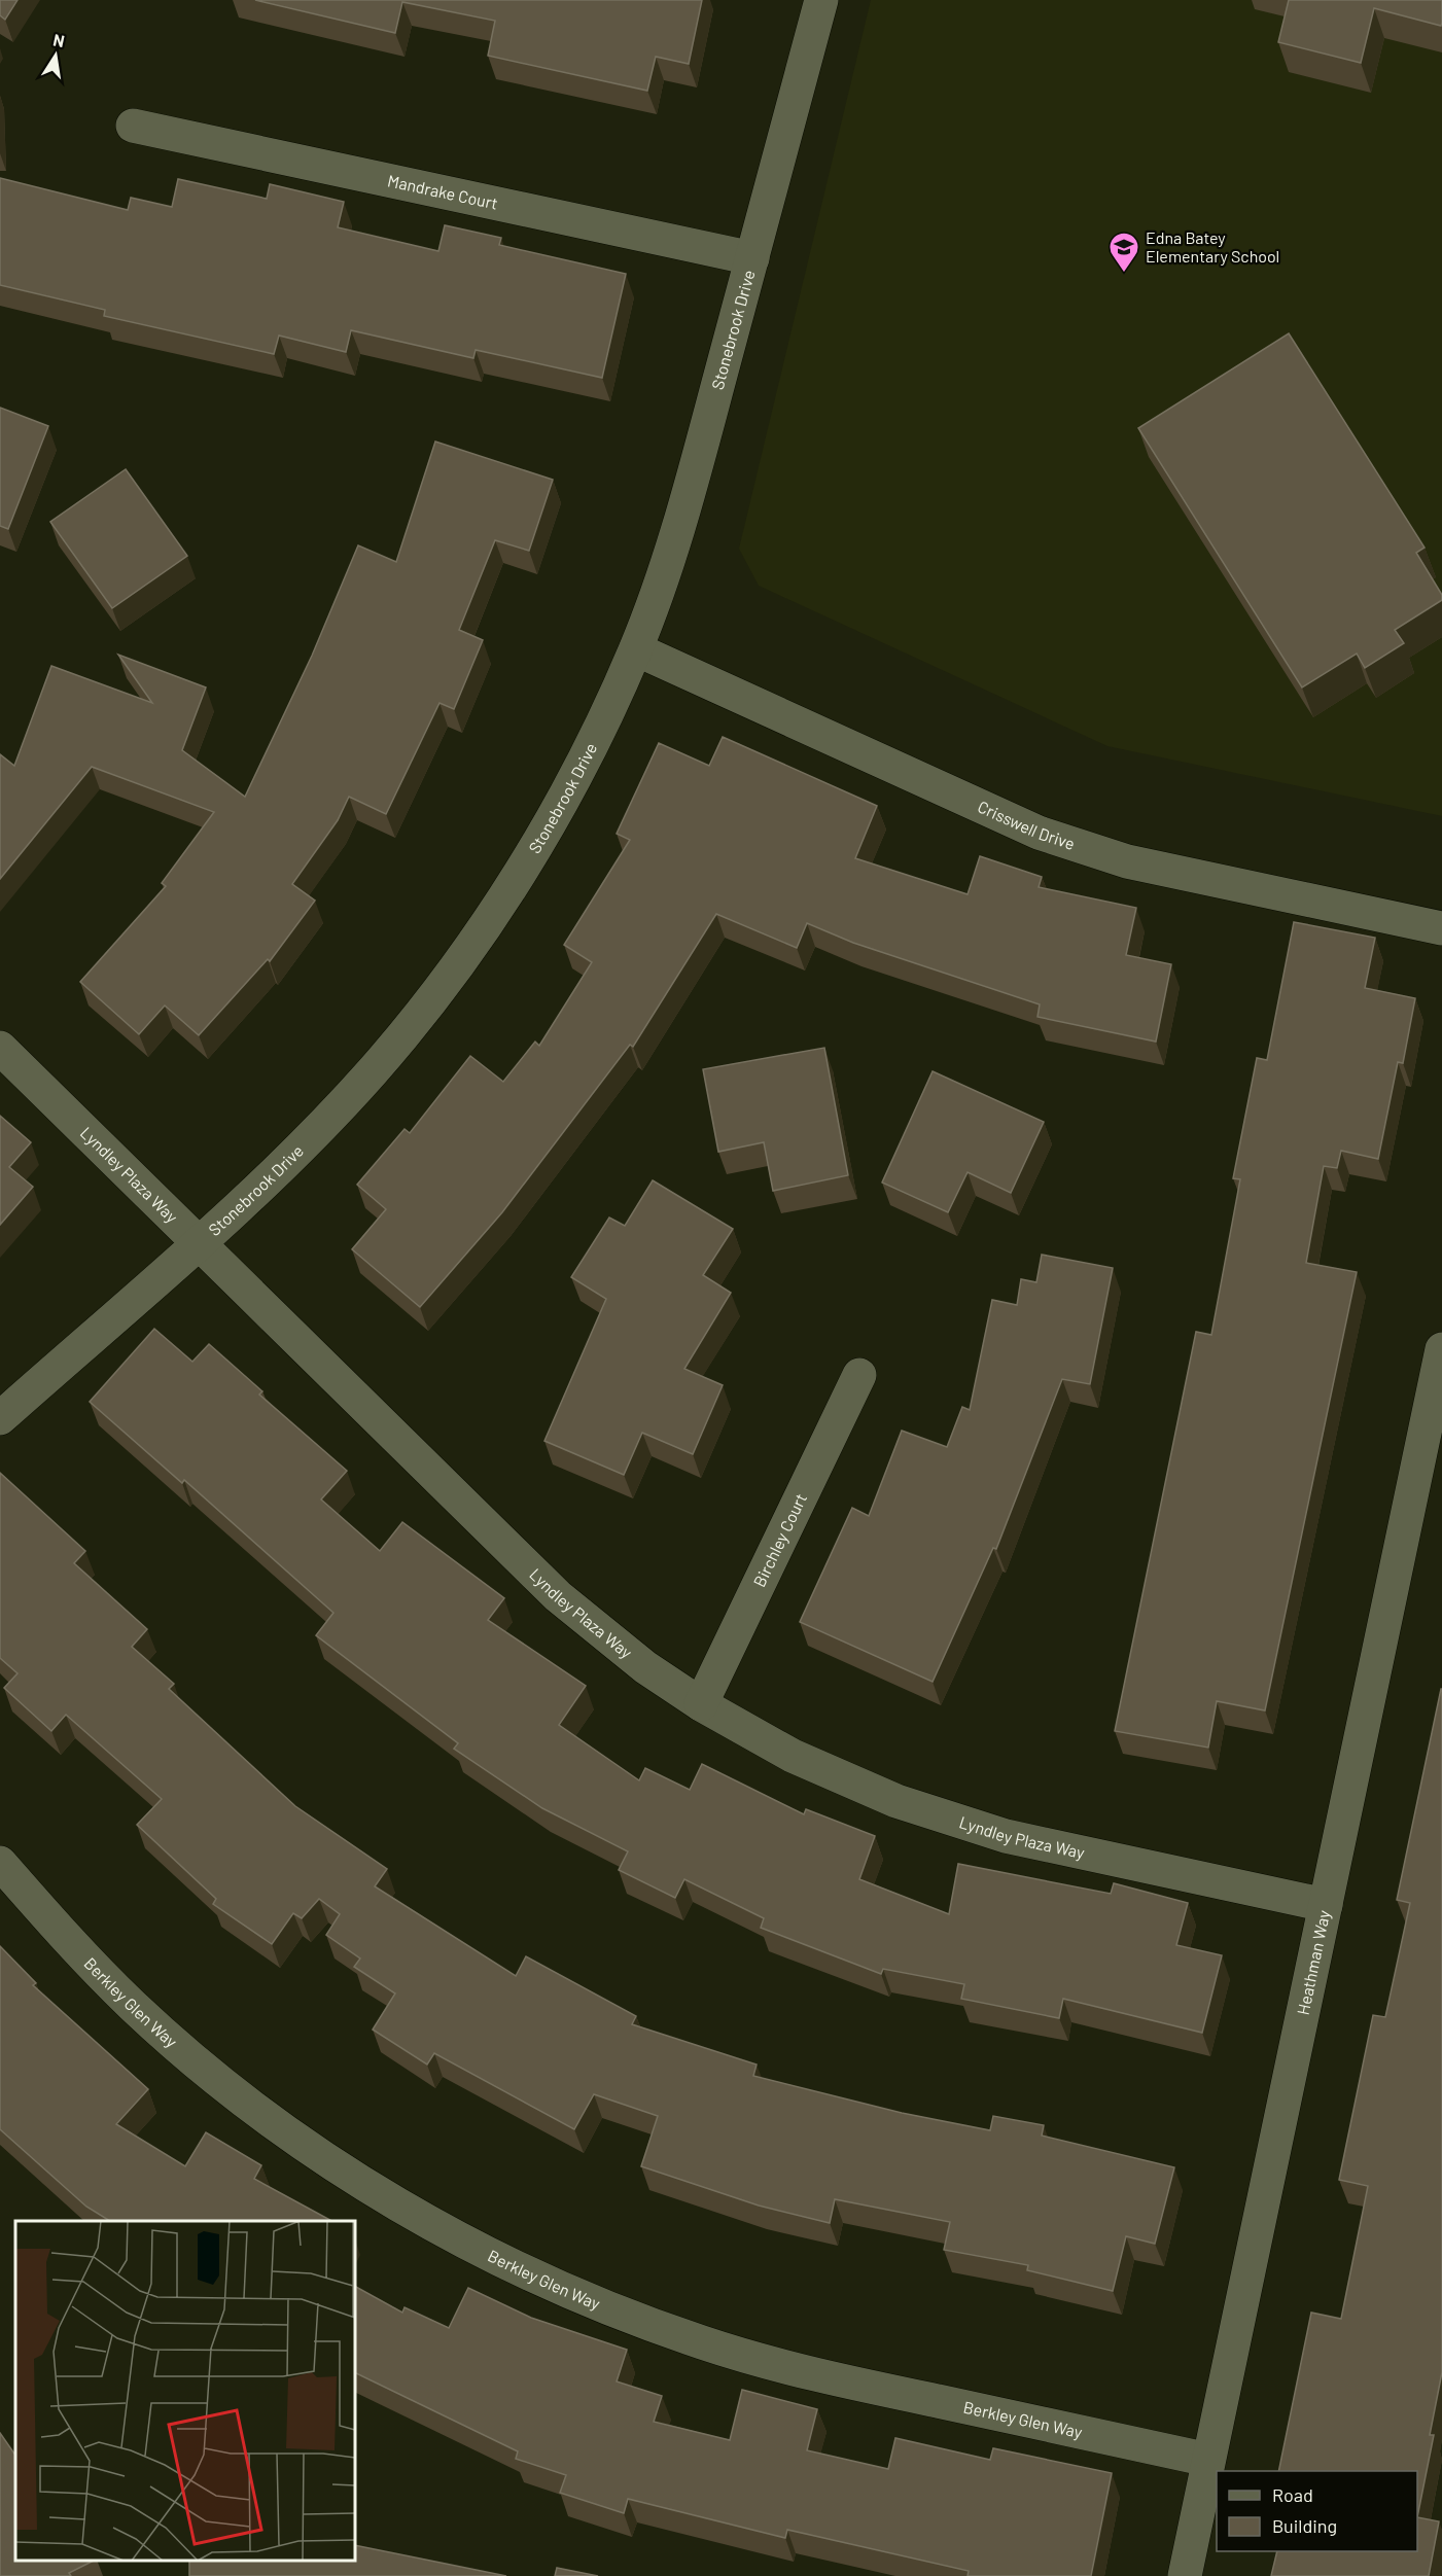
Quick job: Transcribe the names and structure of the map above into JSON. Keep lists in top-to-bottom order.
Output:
{
  "streets": {
    "street": [
      "Mandrake Court",
      "Stonebrook Drive",
      "Crisswell Drive",
      "Lyndley Plaza Way",
      "Birchley Court",
      "Heathman Way",
      "Berkley Glen Way"
    ]
  },
  "crossings": [
    ["Mandrake Court", "Stonebrook Drive"],
    ["Stonebrook Drive", "Crisswell Drive"],
    ["Stonebrook Drive", "Lyndley Plaza Way"],
    ["Lyndley Plaza Way", "Birchley Court"],
    ["Lyndley Plaza Way", "Heathman Way"],
    ["Heathman Way", "Berkley Glen Way"]
  ],
  "places": {
    "school or university": ["Edna Batey Elementary School"]
  },
  "legend": ["Road", "Building"],
  "north": "top"
}
